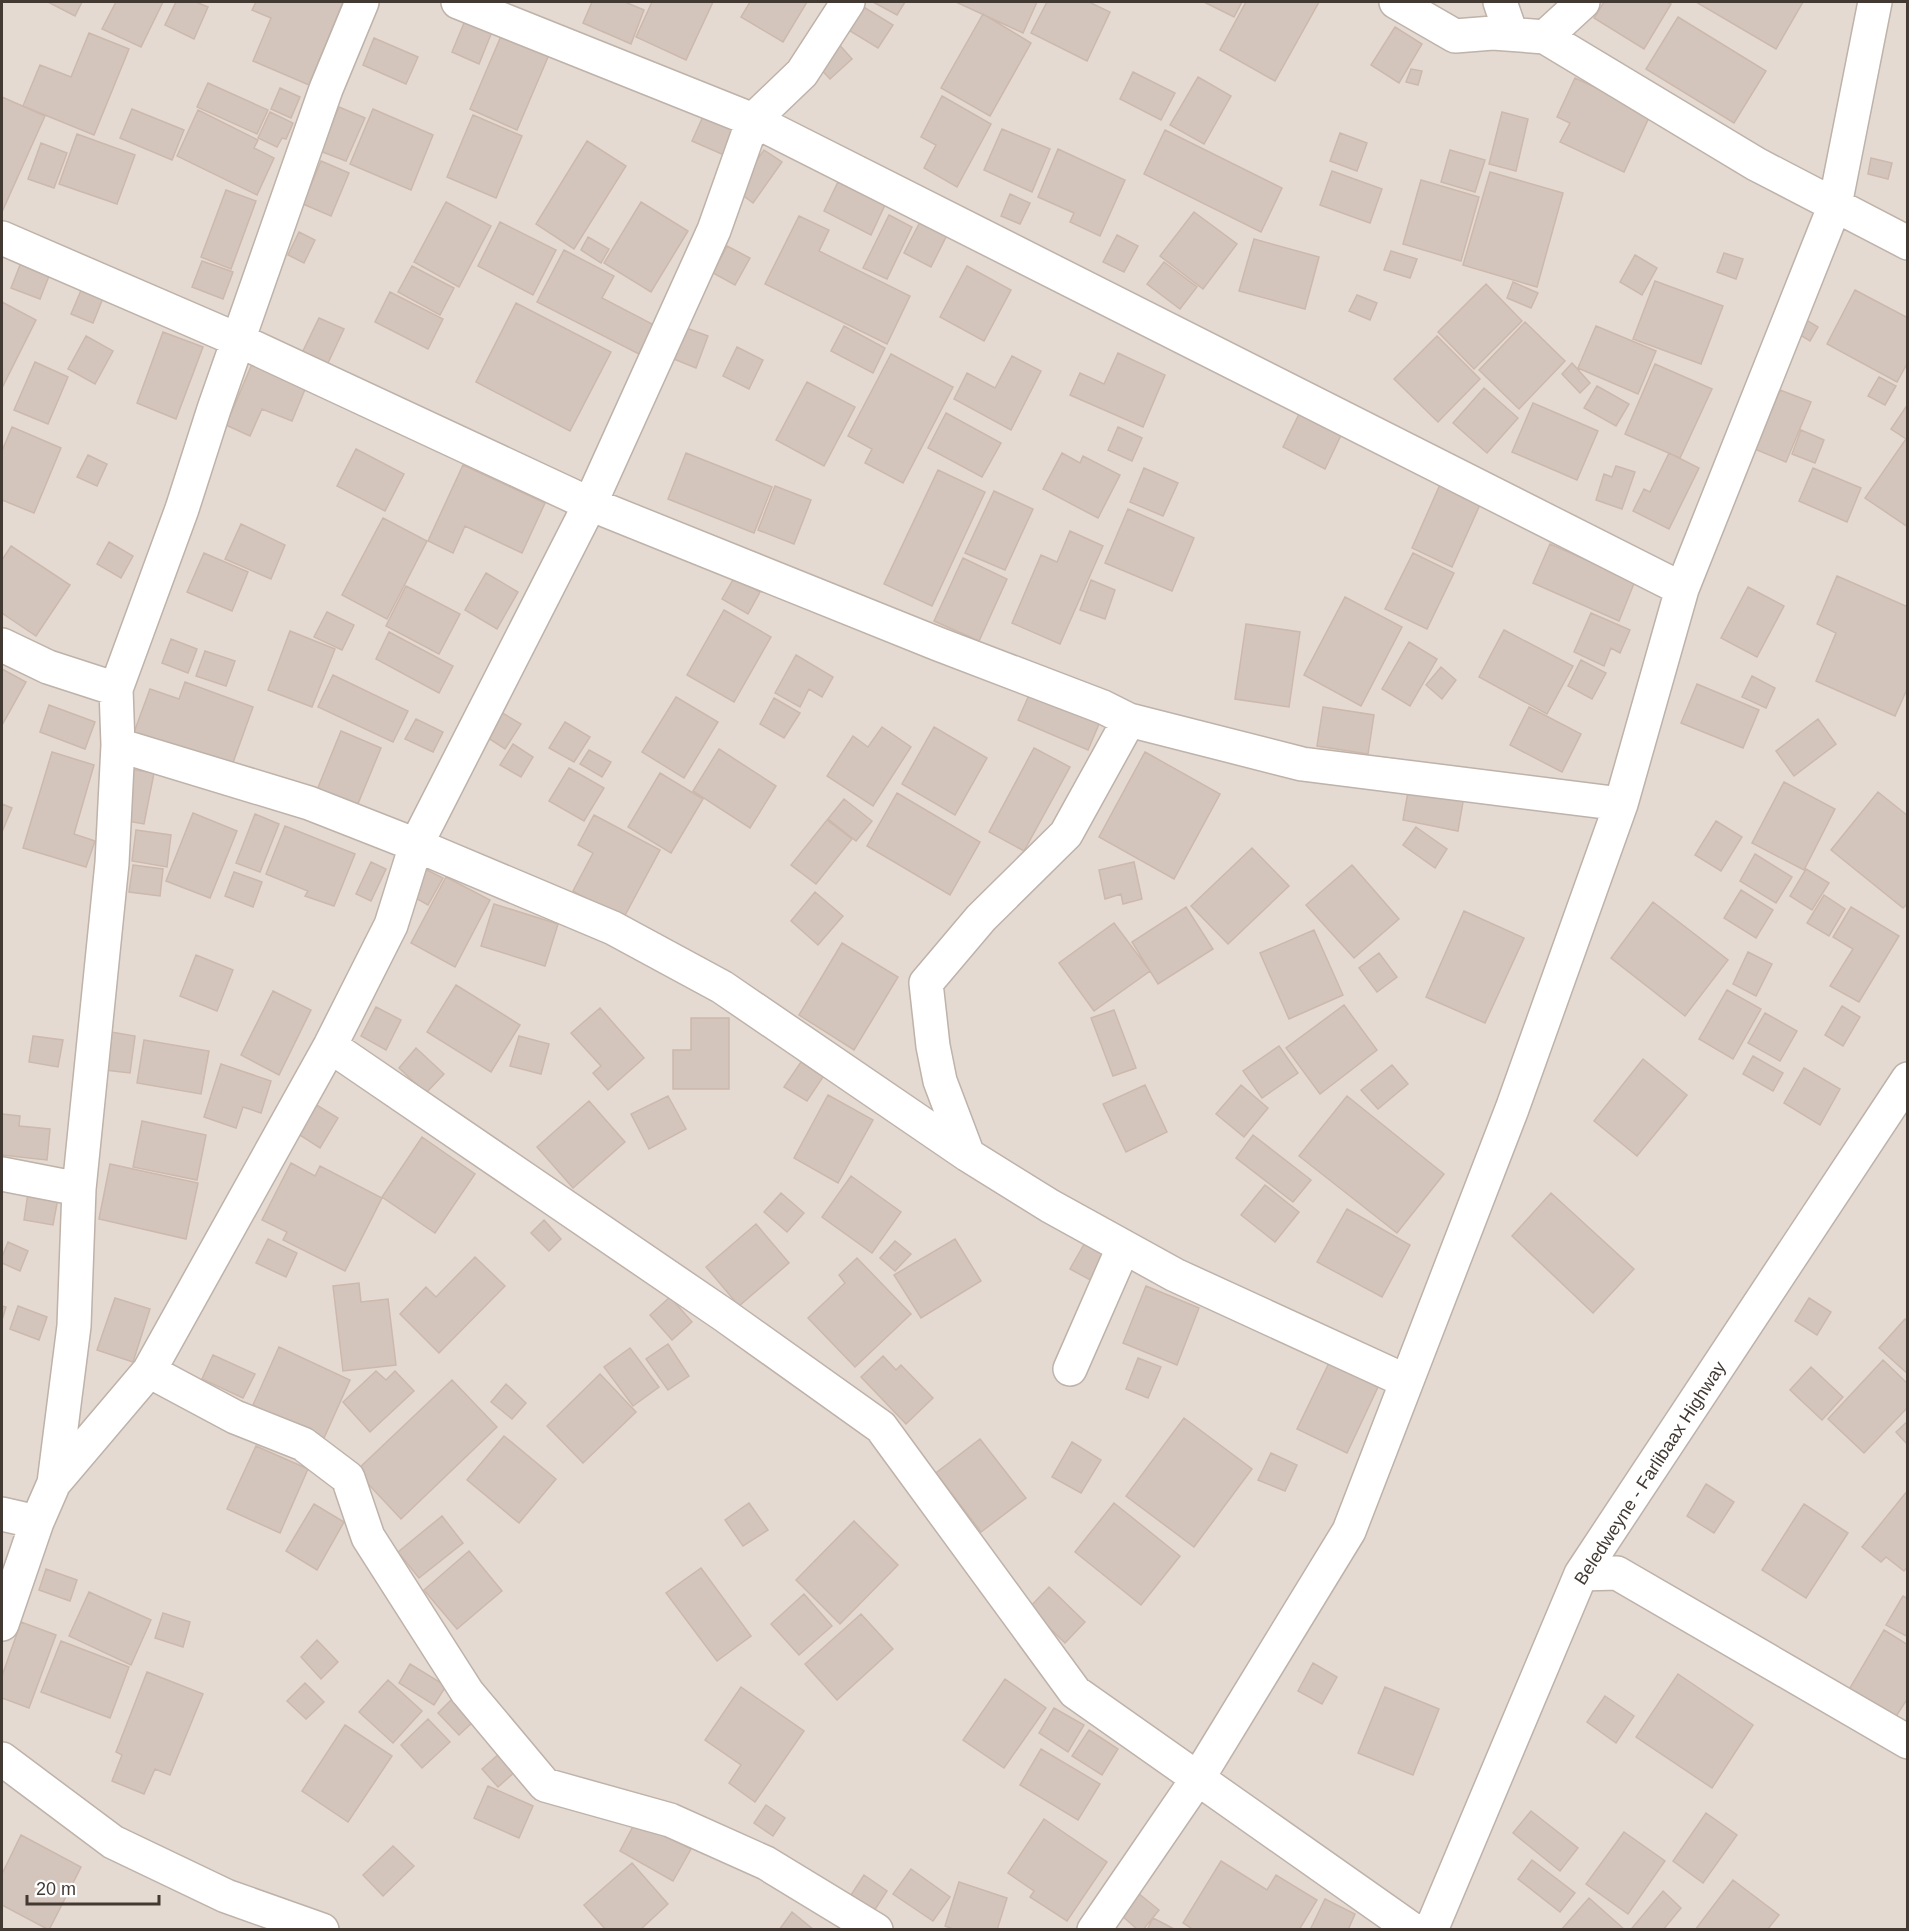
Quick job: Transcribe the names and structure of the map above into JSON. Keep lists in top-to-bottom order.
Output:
{
  "streets": {
    "street": ["Beledweyne - Farlibaax Highway"]
  },
  "scale_bar": "20 m"
}
